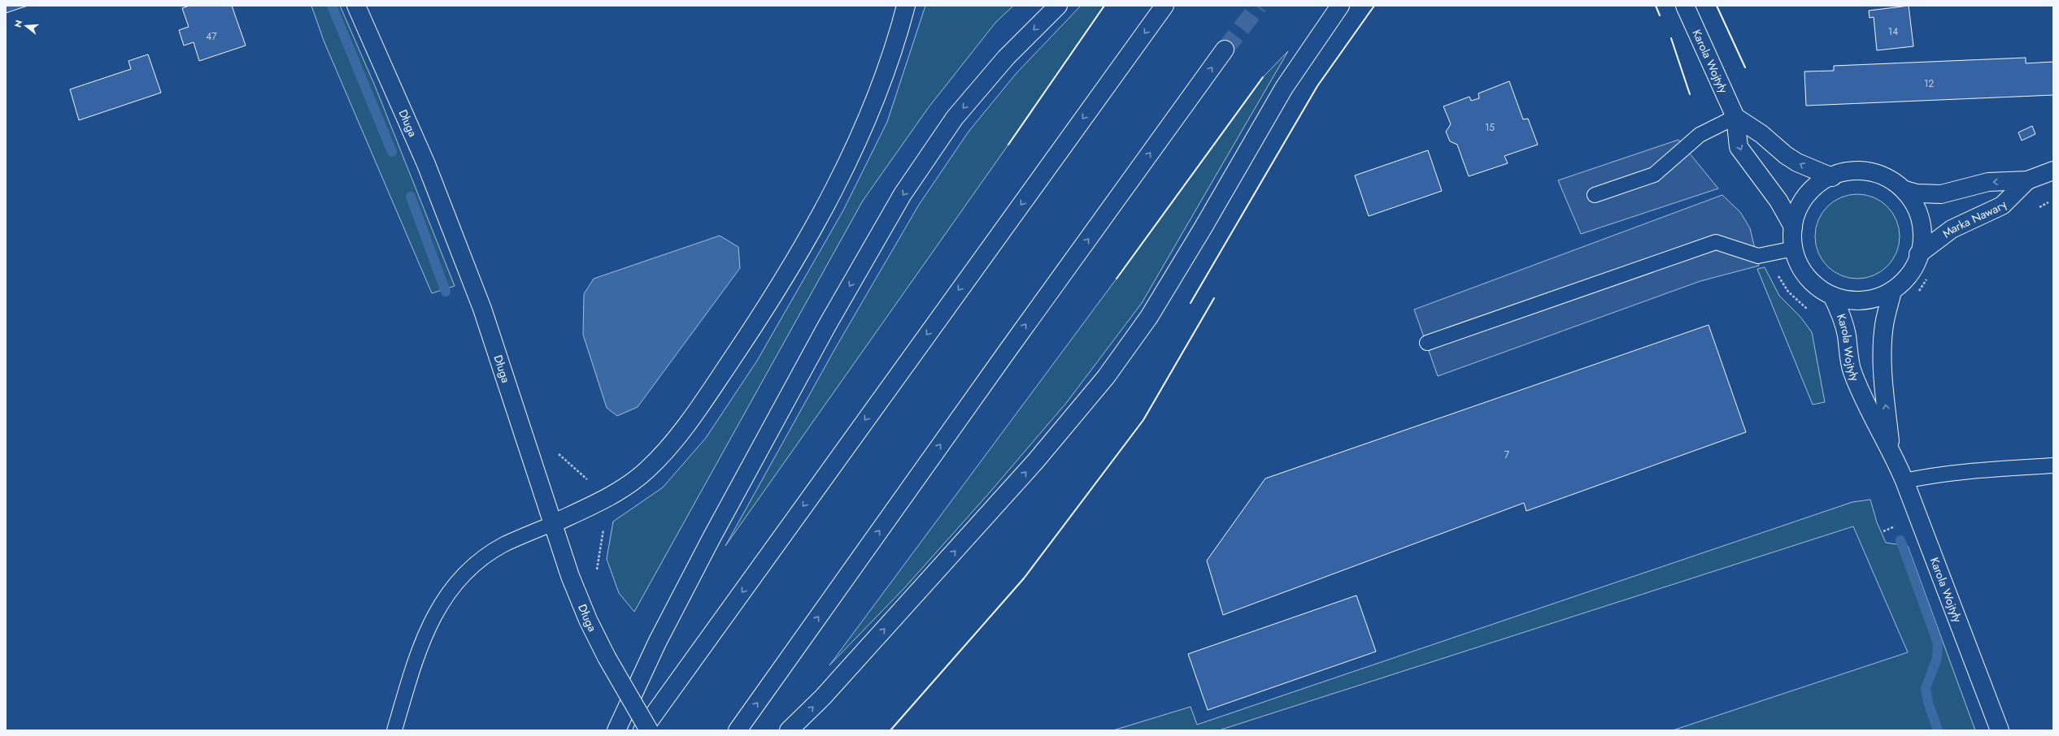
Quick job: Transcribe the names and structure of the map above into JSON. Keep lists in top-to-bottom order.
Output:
{
  "streets": {
    "main road": ["Karola Wojtyły", "Długa", "Marka Nawary"]
  },
  "one_way": ["Marka Nawary"],
  "house_numbers": [
    "14",
    "47",
    "12",
    "15",
    "7"
  ],
  "north": "left"
}
